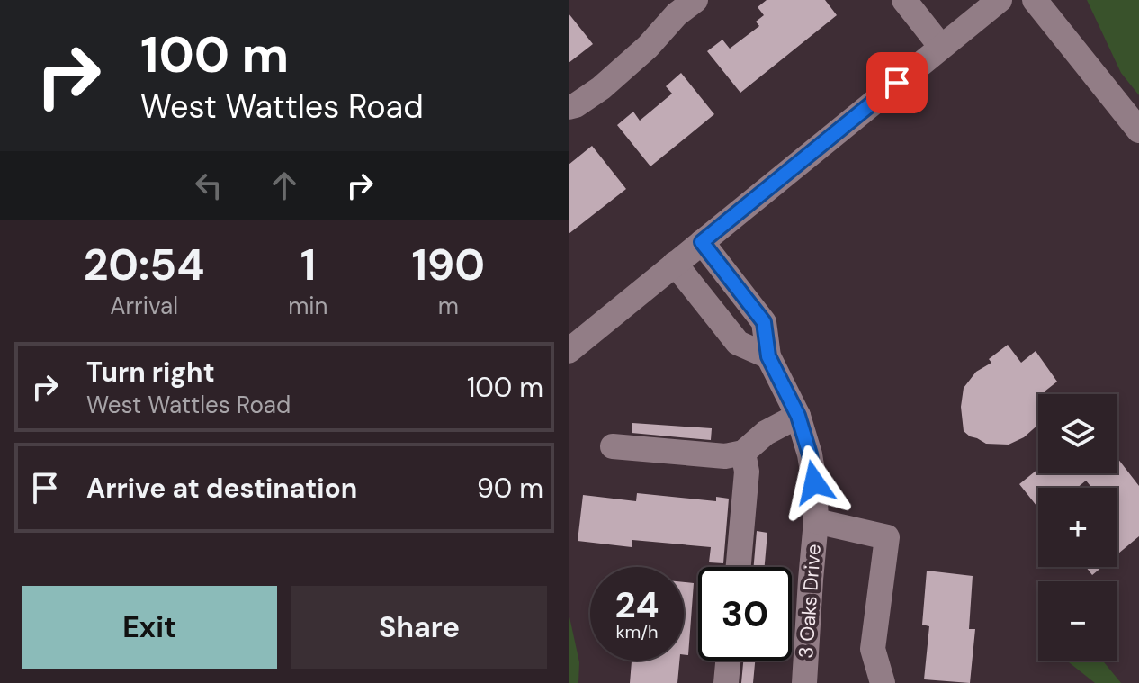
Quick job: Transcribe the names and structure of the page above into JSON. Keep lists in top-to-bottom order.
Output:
{
  "streets": {
    "street": ["3 Oaks Drive"]
  },
  "page": {
    "turn": ["100 m", "West Wattles Road"],
    "eta": [
      "20:54",
      "Arrival",
      "1",
      "min",
      "190",
      "m"
    ],
    "list": [
      {
        "name": "Turn right",
        "note": "West Wattles Road",
        "value": "100 m"
      },
      {
        "name": "Arrive at destination",
        "value": "90 m"
      }
    ],
    "map_buttons": ["+", "−"],
    "speed": "24 km/h",
    "limit": "30",
    "buttons": ["Exit", "Share"]
  }
}
